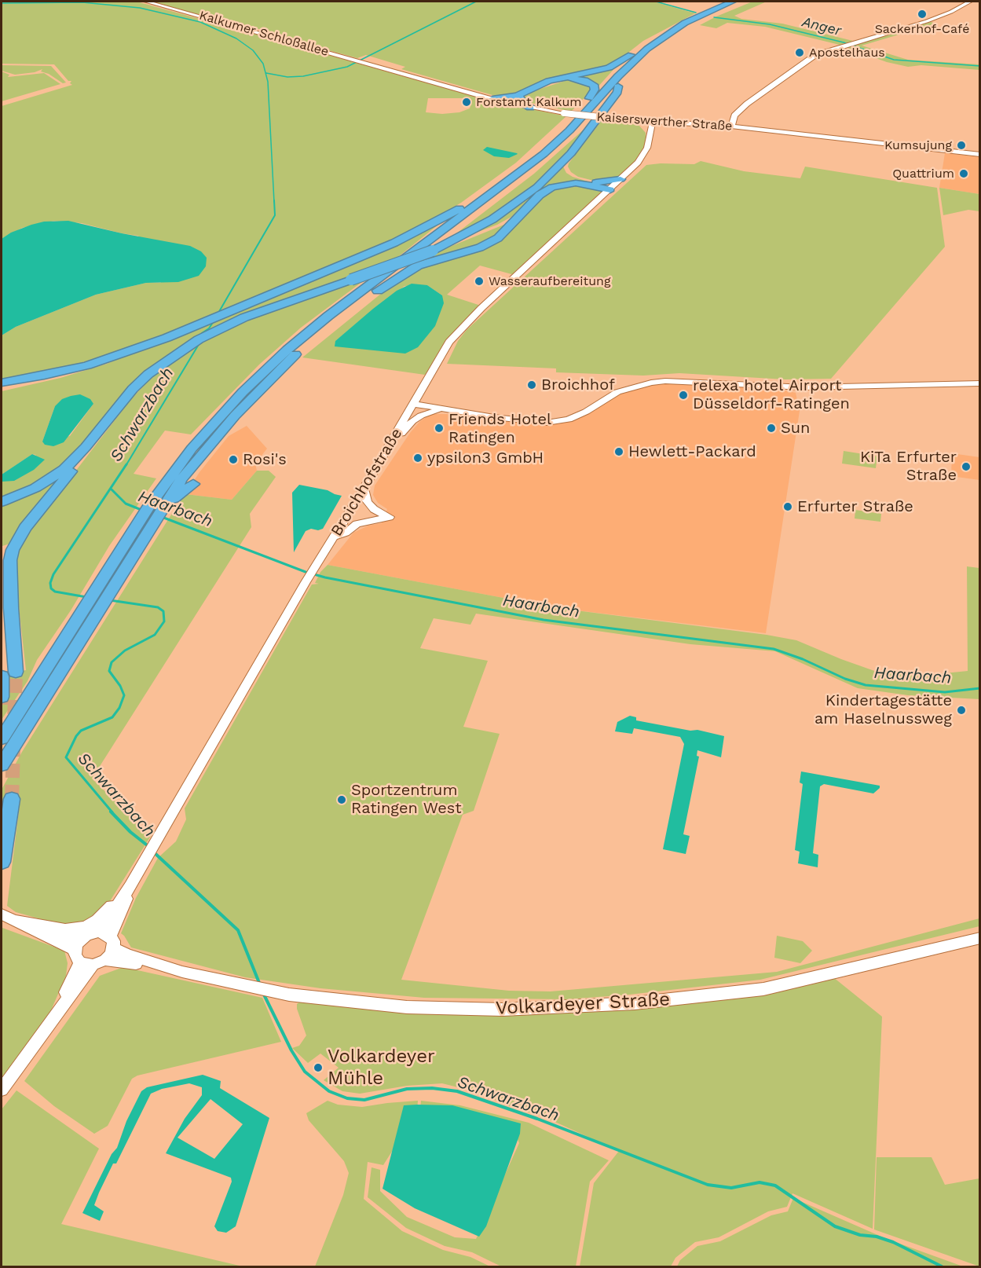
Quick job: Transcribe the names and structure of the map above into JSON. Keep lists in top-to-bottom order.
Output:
{
  "streets": {
    "main road": [
      "Kalkumer Schloßallee",
      "Kaiserswerther Straße",
      "Broichhofstraße",
      "Volkardeyer Straße"
    ]
  },
  "crossings": [
    ["Kaiserswerther Straße", "Broichhofstraße"],
    ["Broichhofstraße", "Volkardeyer Straße"]
  ],
  "water": ["Anger", "Schwarzbach", "Haarbach"],
  "places": [
    "Sackerhof-Café",
    "Apostelhaus",
    "Forstamt Kalkum",
    "Kumsujung",
    "Quattrium",
    "Wasseraufbereitung",
    "Broichhof",
    "relexa hotel Airport Düsseldorf-Ratingen",
    "Friends Hotel Ratingen",
    "Sun",
    "Hewlett-Packard",
    "ypsilon3 GmbH",
    "Rosi's",
    "KiTa Erfurter Straße",
    "Erfurter Straße",
    "Kindertagestätte am Haselnussweg",
    "Sportzentrum Ratingen West",
    "Volkardeyer Mühle"
  ]
}
